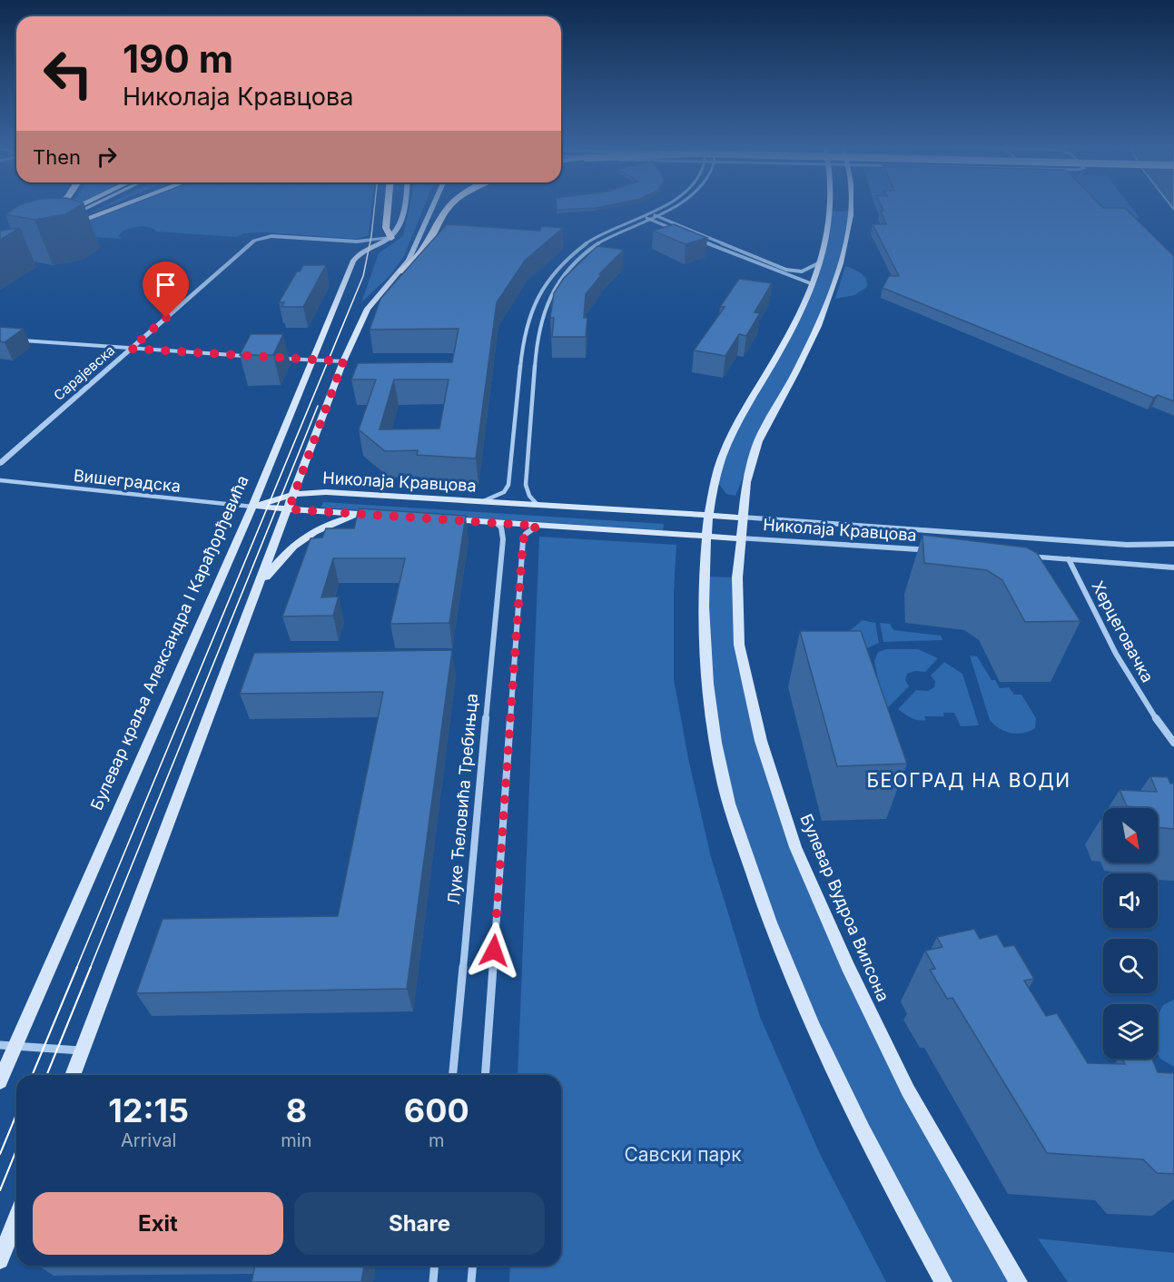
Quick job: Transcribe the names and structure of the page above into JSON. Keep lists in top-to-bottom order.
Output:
{
  "streets": {
    "main road": ["Николаја Кравцова", "Булевар краља Александра I Карађорђевића", "Булевар Вудроа Вилсона"],
    "street": [
      "Сарајевска",
      "Вишеградска",
      "Херцеговачка",
      "Луке Ћеловића Требињца"
    ]
  },
  "crossings": [
    ["Сарајевска", "Булевар краља Александра I Карађорђевића"],
    ["Вишеградска", "Николаја Кравцова"],
    ["Вишеградска", "Булевар краља Александра I Карађорђевића"],
    ["Николаја Кравцова", "Булевар краља Александра I Карађорђевића"],
    ["Николаја Кравцова", "Луке Ћеловића Требињца"],
    ["Николаја Кравцова", "Булевар Вудроа Вилсона"]
  ],
  "districts": ["БЕОГРАД НА ВОДИ"],
  "parks": ["Савски парк"],
  "north": "bottom right",
  "page": {
    "turn": ["190 m", "Николаја Кравцова"],
    "then": "Then",
    "eta": [
      "12:15",
      "Arrival",
      "8",
      "min",
      "600",
      "m"
    ],
    "buttons": ["Exit", "Share"]
  }
}
